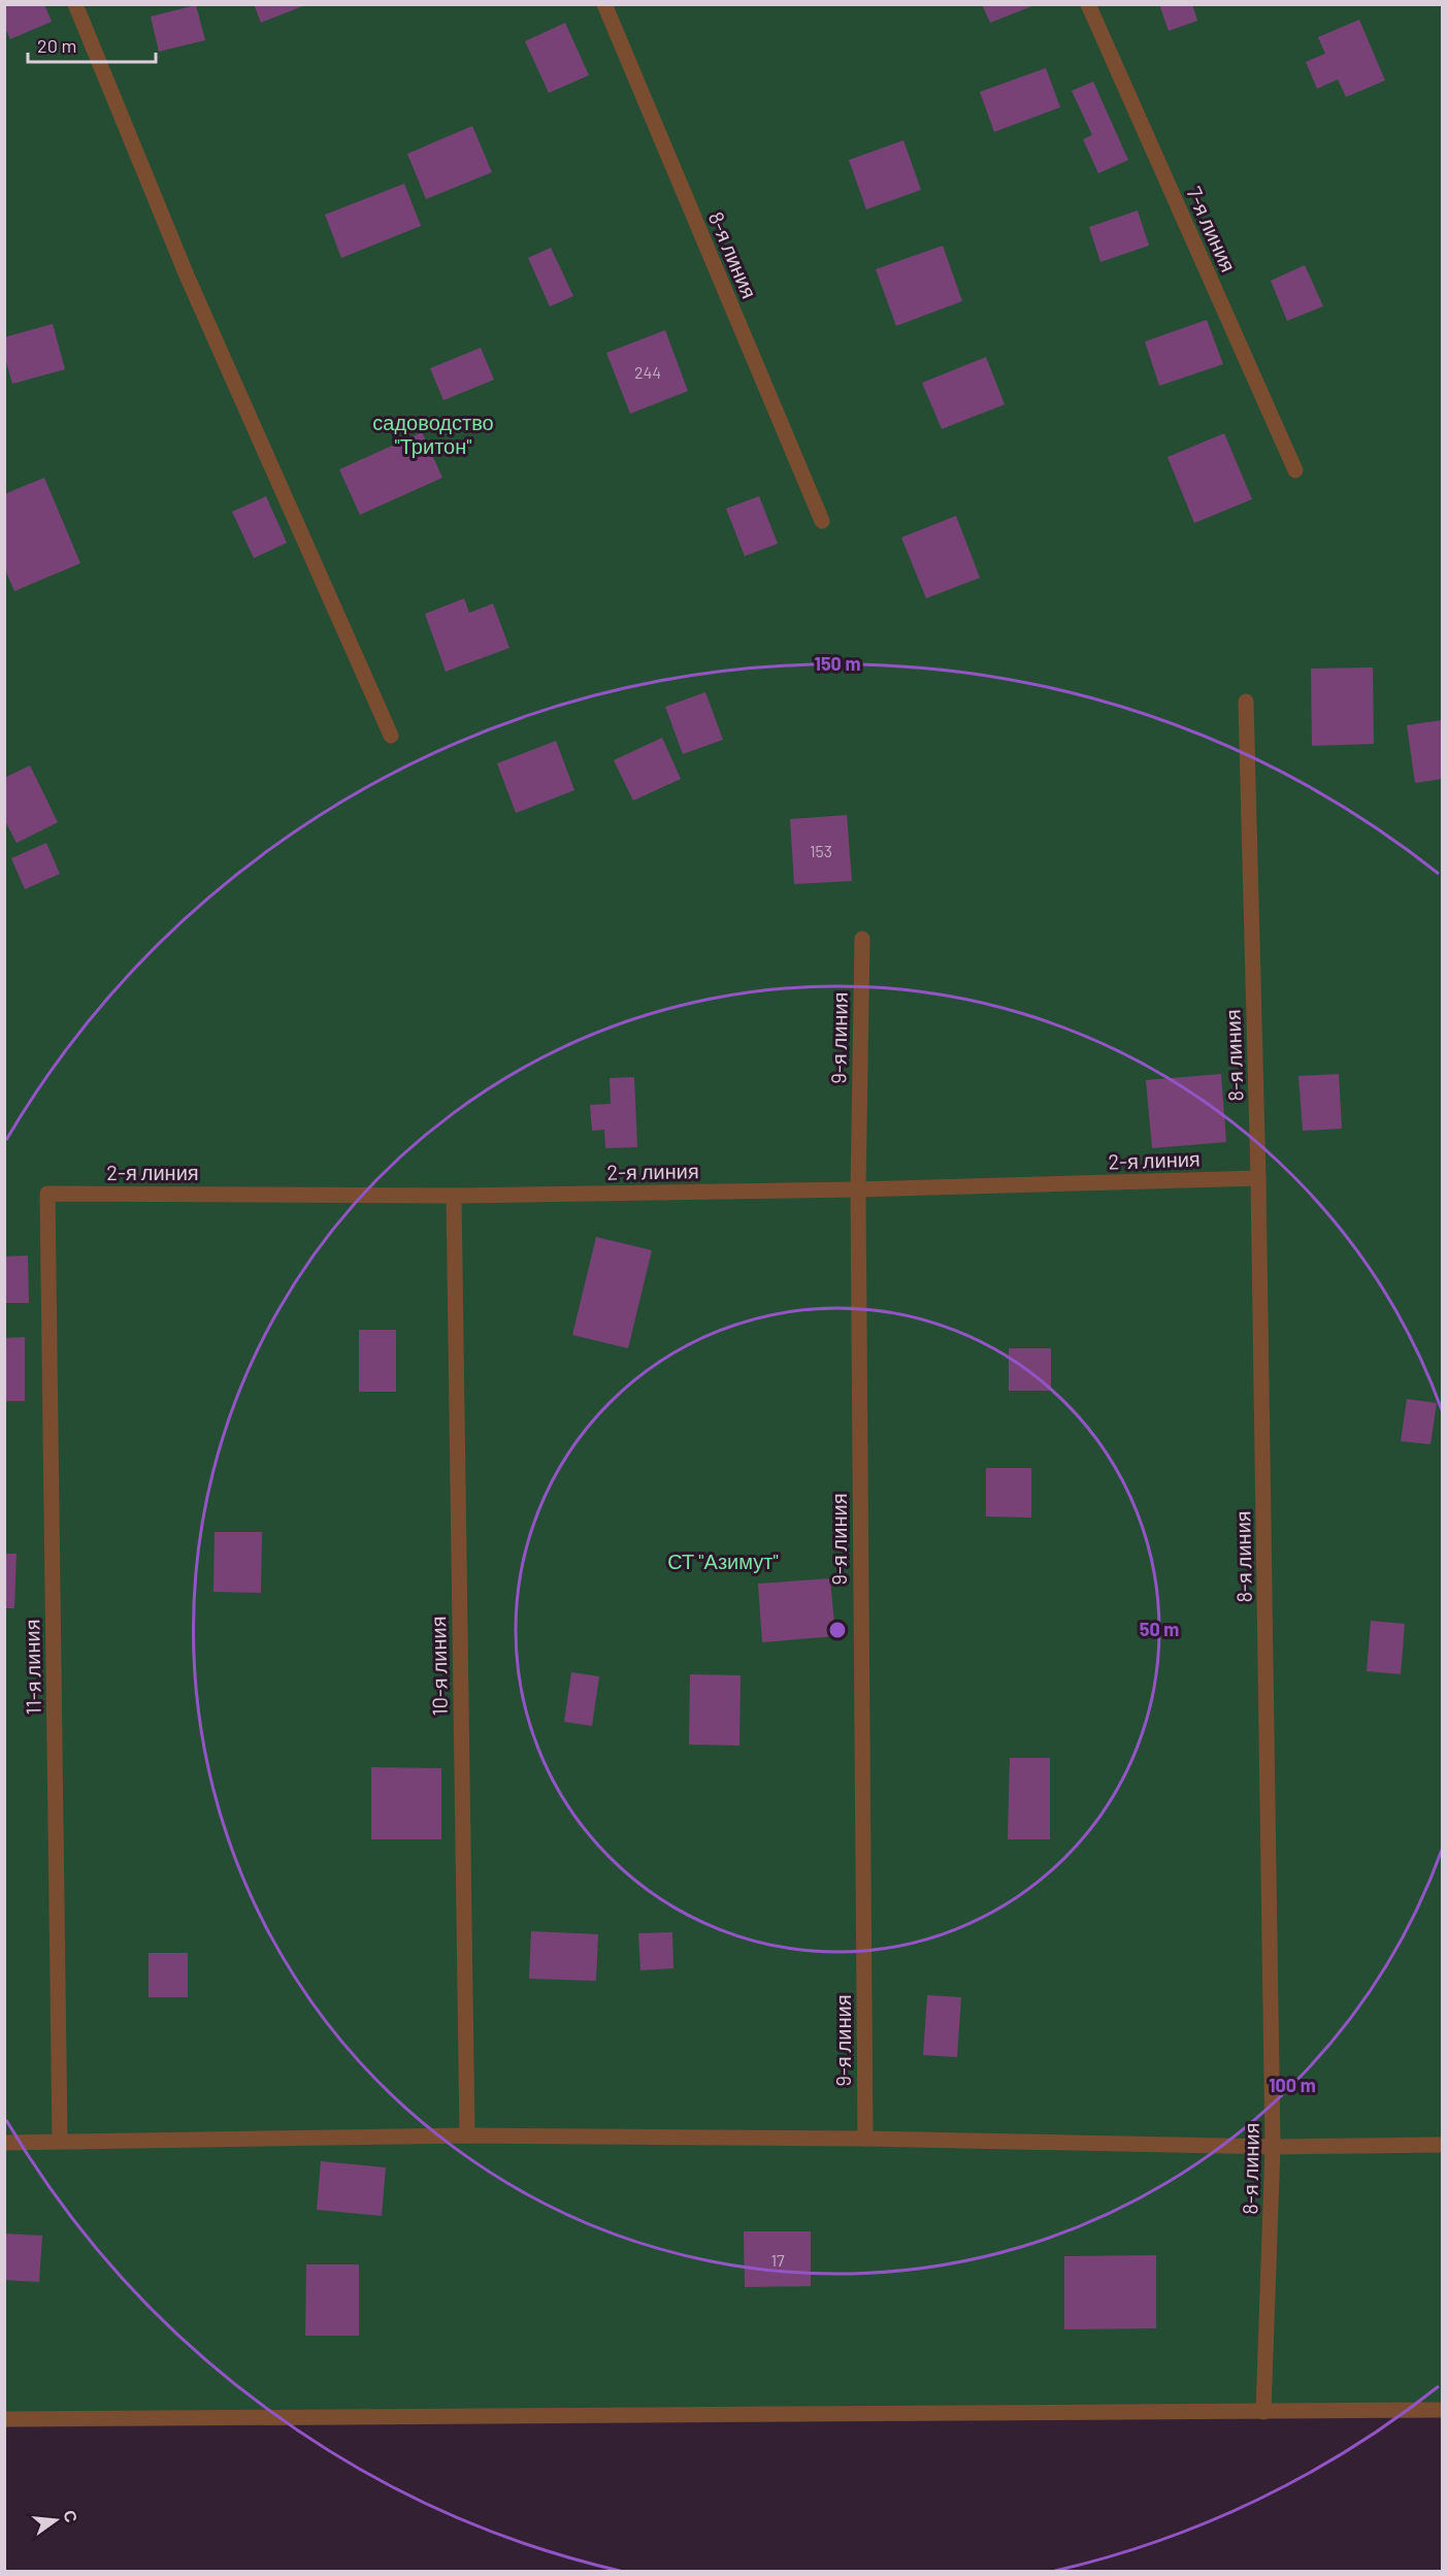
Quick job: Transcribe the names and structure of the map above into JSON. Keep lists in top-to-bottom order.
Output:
{
  "streets": {
    "street": [
      "7-я линия",
      "8-я линия",
      "9-я линия",
      "2-я линия",
      "10-я линия",
      "11-я линия"
    ]
  },
  "crossings": [
    ["8-я линия", "2-я линия"],
    ["9-я линия", "2-я линия"],
    ["2-я линия", "10-я линия"],
    ["2-я линия", "11-я линия"]
  ],
  "parks": ["садоводство \"Тритон\"", "СТ \"Азимут\""],
  "house_numbers": ["244", "153", "17"],
  "scale_bar": "20 m",
  "north": "right",
  "rings": ["150 m", "50 m", "100 m"]
}
